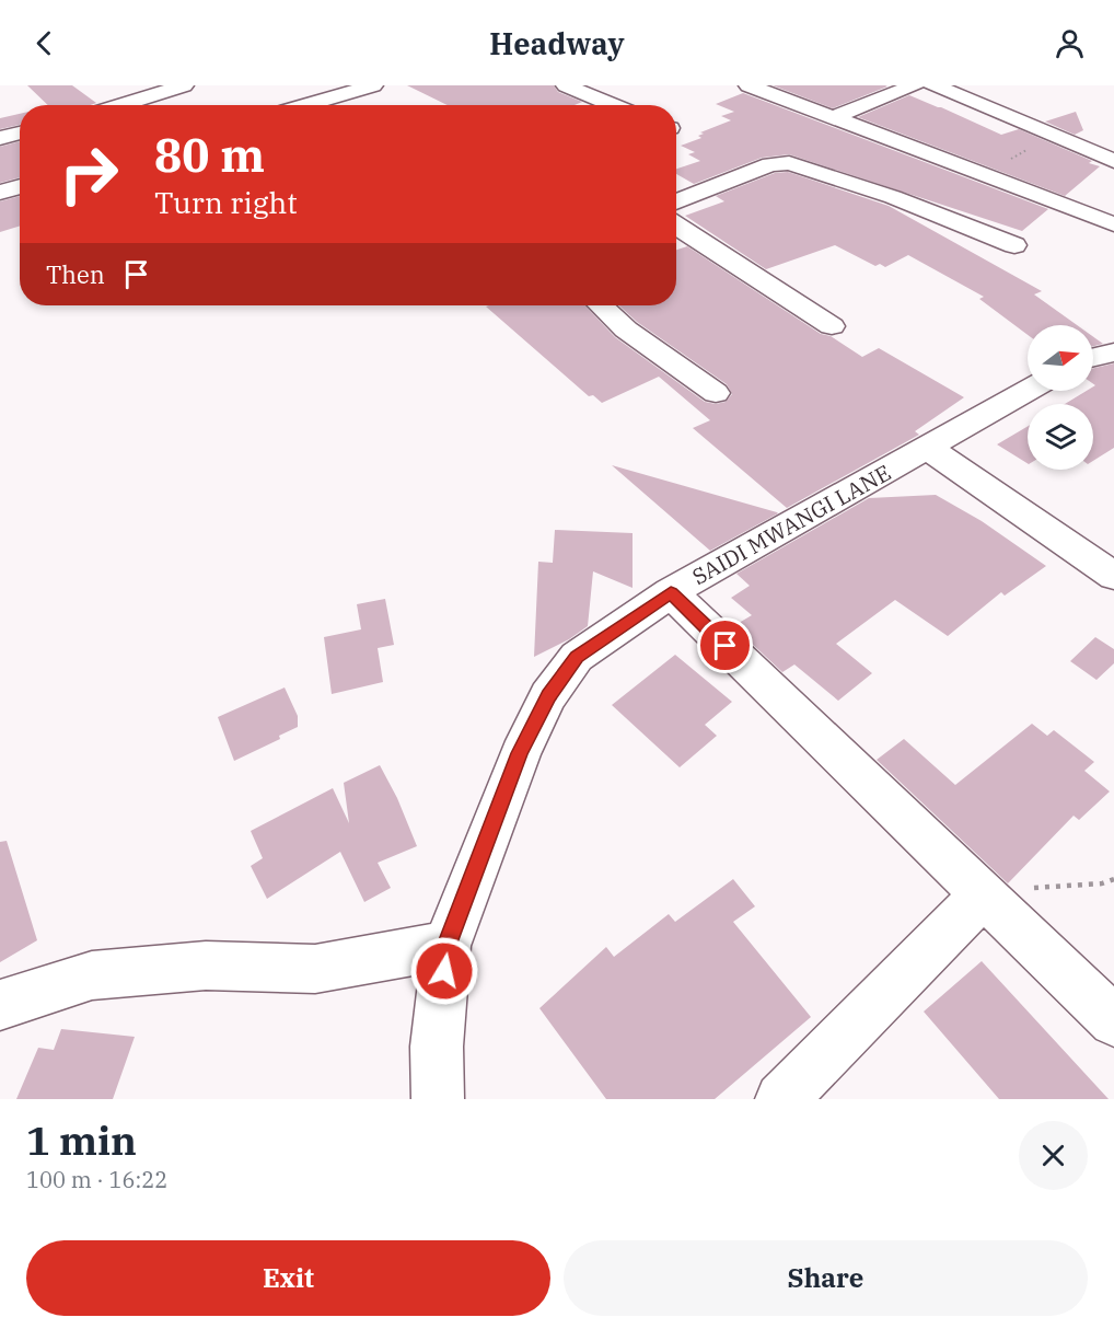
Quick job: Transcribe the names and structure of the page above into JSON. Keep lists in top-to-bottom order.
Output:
{
  "streets": {
    "street": ["SAIDI MWANGI LANE"]
  },
  "north": "right",
  "page": {
    "header": "Headway",
    "turn": ["80 m", "Turn right"],
    "then": "Then",
    "heading": ["1 min", "100 m · 16:22"],
    "buttons": ["Exit", "Share"]
  }
}
